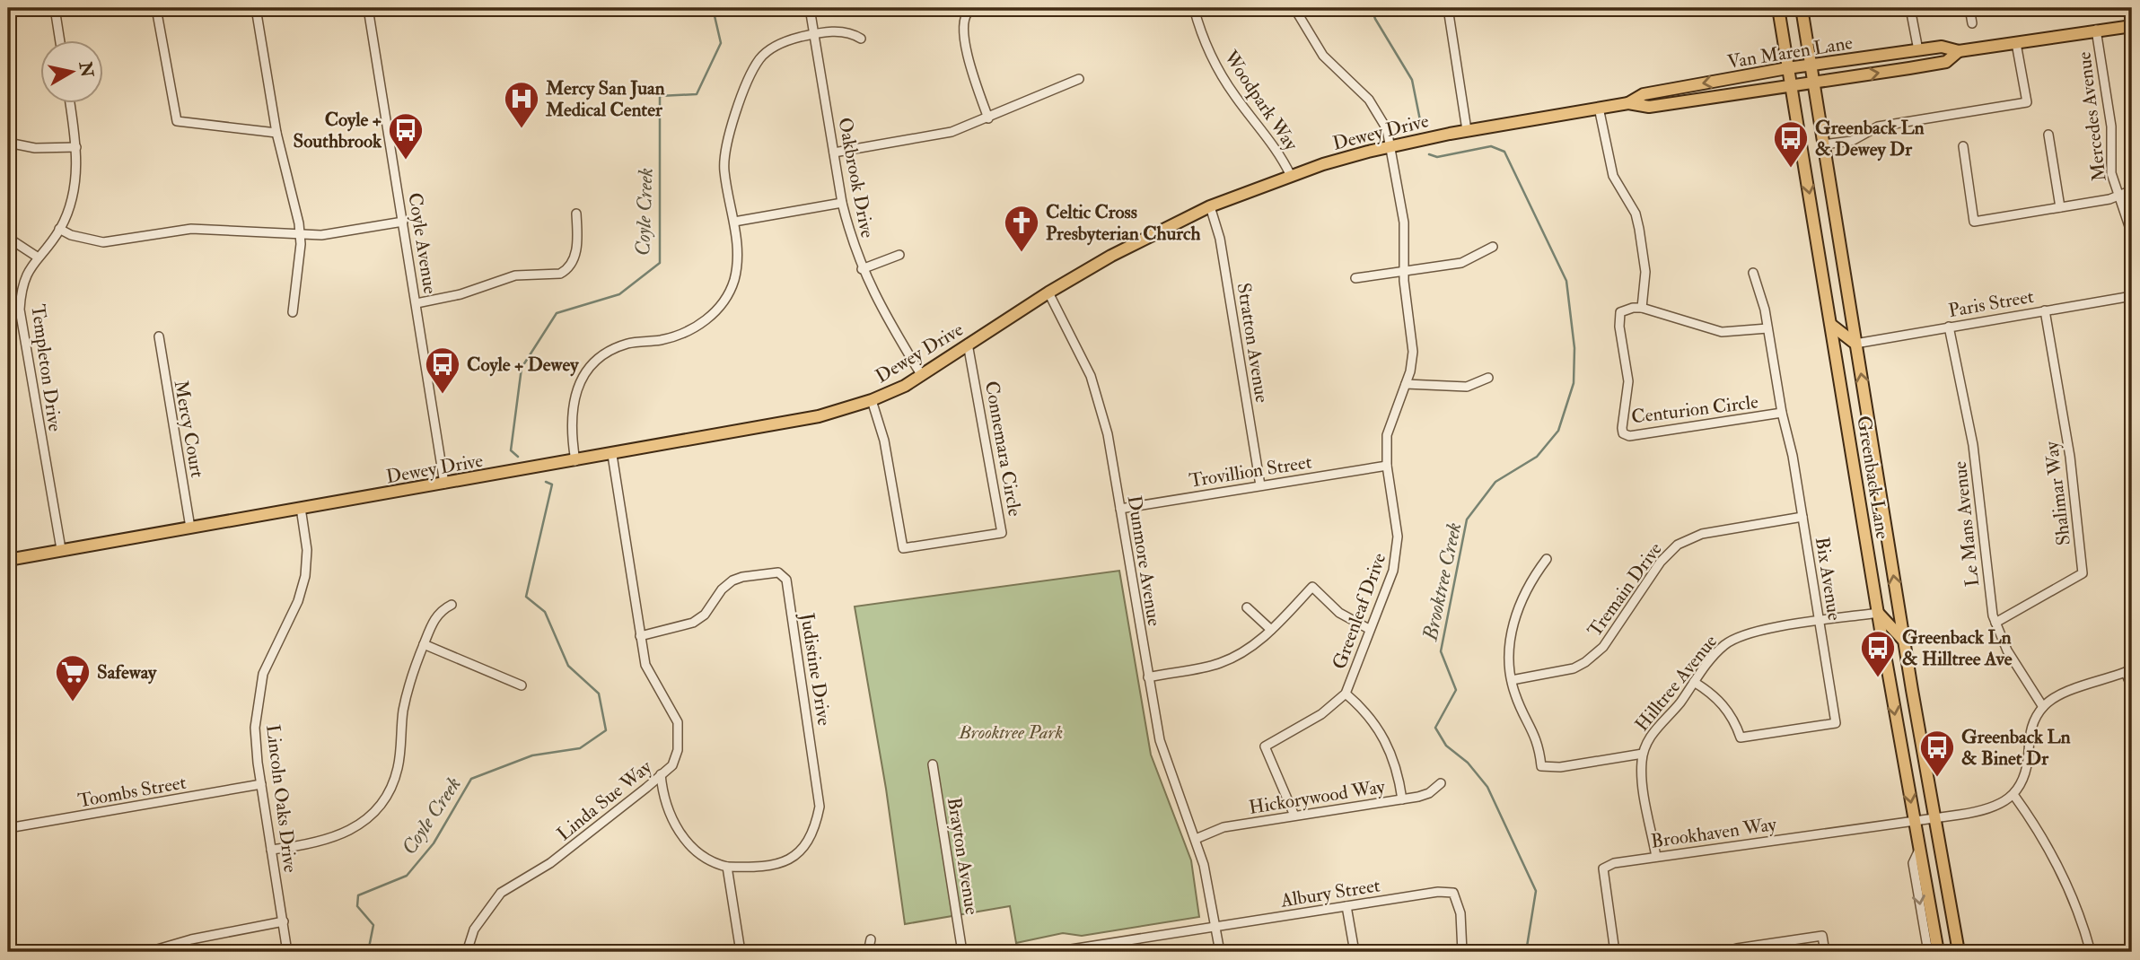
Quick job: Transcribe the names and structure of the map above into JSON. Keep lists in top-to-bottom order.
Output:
{
  "streets": {
    "main road": ["Van Maren Lane", "Dewey Drive", "Greenback Lane"],
    "street": [
      "Woodpark Way",
      "Mercedes Avenue",
      "Oakbrook Drive",
      "Coyle Avenue",
      "Paris Street",
      "Stratton Avenue",
      "Templeton Drive",
      "Centurion Circle",
      "Mercy Court",
      "Connemara Circle",
      "Trovillion Street",
      "Shalimar Way",
      "Le Mans Avenue",
      "Dunmore Avenue",
      "Bix Avenue",
      "Tremain Drive",
      "Greenleaf Drive",
      "Judistine Drive",
      "Hilltree Avenue",
      "Toombs Street",
      "Hickorywood Way",
      "Lincoln Oaks Drive",
      "Linda Sue Way",
      "Brookhaven Way",
      "Brayton Avenue",
      "Albury Street"
    ]
  },
  "crossings": [
    ["Van Maren Lane", "Mercedes Avenue"],
    ["Van Maren Lane", "Dewey Drive"],
    ["Van Maren Lane", "Greenback Lane"],
    ["Woodpark Way", "Dewey Drive"],
    ["Dewey Drive", "Oakbrook Drive"],
    ["Dewey Drive", "Coyle Avenue"],
    ["Dewey Drive", "Stratton Avenue"],
    ["Dewey Drive", "Templeton Drive"],
    ["Dewey Drive", "Mercy Court"],
    ["Dewey Drive", "Connemara Circle"],
    ["Dewey Drive", "Greenback Lane"],
    ["Dewey Drive", "Dunmore Avenue"],
    ["Dewey Drive", "Greenleaf Drive"],
    ["Dewey Drive", "Lincoln Oaks Drive"],
    ["Dewey Drive", "Linda Sue Way"],
    ["Paris Street", "Greenback Lane"],
    ["Paris Street", "Shalimar Way"],
    ["Paris Street", "Le Mans Avenue"],
    ["Stratton Avenue", "Trovillion Street"],
    ["Centurion Circle", "Bix Avenue"],
    ["Trovillion Street", "Dunmore Avenue"],
    ["Trovillion Street", "Greenleaf Drive"],
    ["Greenback Lane", "Hilltree Avenue"],
    ["Greenback Lane", "Brookhaven Way"],
    ["Shalimar Way", "Le Mans Avenue"],
    ["Dunmore Avenue", "Hickorywood Way"],
    ["Dunmore Avenue", "Albury Street"],
    ["Bix Avenue", "Tremain Drive"],
    ["Bix Avenue", "Hilltree Avenue"],
    ["Greenleaf Drive", "Hickorywood Way"],
    ["Judistine Drive", "Linda Sue Way"],
    ["Hilltree Avenue", "Brookhaven Way"],
    ["Toombs Street", "Lincoln Oaks Drive"]
  ],
  "water": ["Coyle Creek", "Brooktree Creek"],
  "parks": ["Brooktree Park"],
  "places": {
    "hospital": ["Mercy San Juan Medical Center"],
    "bus stop": [
      "Coyle + Southbrook",
      "Greenback Ln & Dewey Dr",
      "Coyle + Dewey",
      "Greenback Ln & Hilltree Ave",
      "Greenback Ln & Binet Dr"
    ],
    "church": ["Celtic Cross Presbyterian Church"],
    "supermarket": ["Safeway"]
  },
  "north": "right"
}
